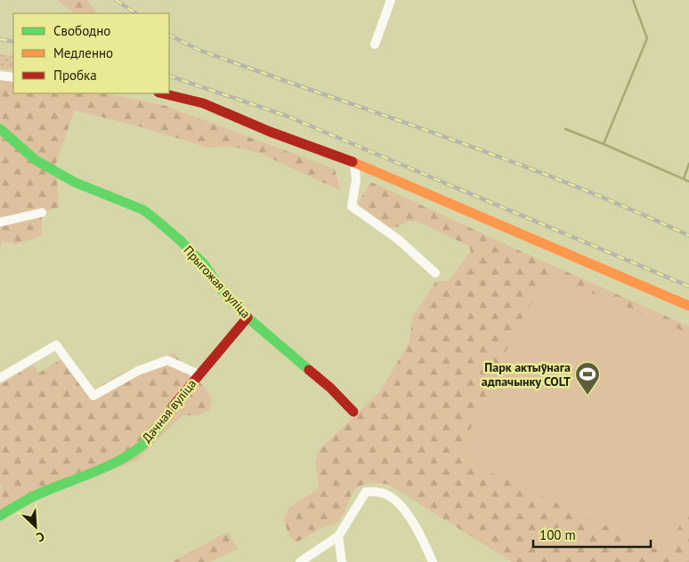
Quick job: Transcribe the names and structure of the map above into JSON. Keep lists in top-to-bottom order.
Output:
{
  "streets": {
    "street": ["Прыгожая вуліца", "Дачная вуліца"]
  },
  "crossings": [
    ["Прыгожая вуліца", "Дачная вуліца"]
  ],
  "places": {
    "sports": ["Парк актыўнага адпачынку COLT"]
  },
  "legend": ["Свободно", "Медленно", "Пробка"],
  "scale_bar": "100 m",
  "north": "bottom right"
}
